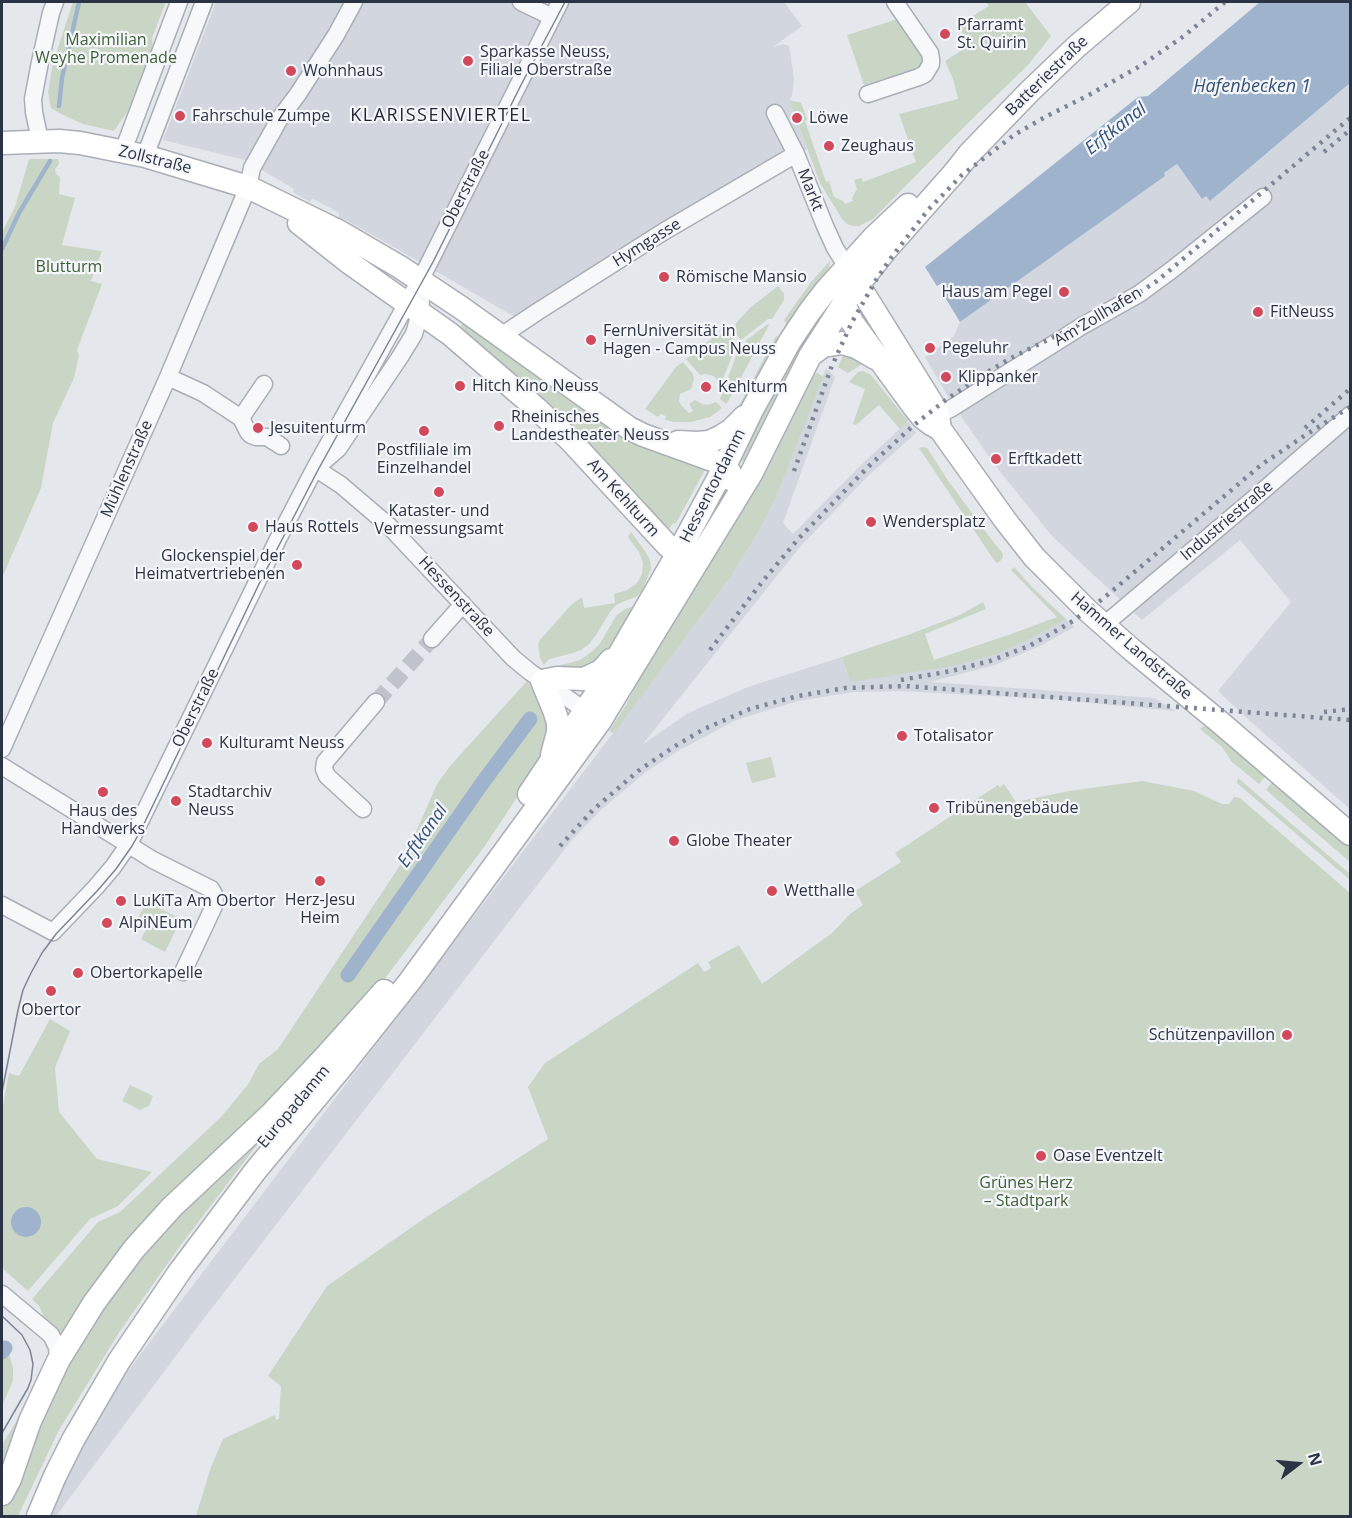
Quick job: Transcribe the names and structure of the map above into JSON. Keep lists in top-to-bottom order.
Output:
{
  "streets": {
    "main road": [
      "Batteriestraße",
      "Zollstraße",
      "Hessentordamm",
      "Am Kehlturm",
      "Hammer Landstraße",
      "Europadamm"
    ],
    "street": [
      "Oberstraße",
      "Markt",
      "Hymgasse",
      "Am Zollhafen",
      "Mühlenstraße",
      "Industriestraße",
      "Hessenstraße"
    ]
  },
  "crossings": [
    ["Batteriestraße", "Markt"],
    ["Batteriestraße", "Hessentordamm"],
    ["Batteriestraße", "Hammer Landstraße"],
    ["Zollstraße", "Oberstraße"],
    ["Zollstraße", "Mühlenstraße"],
    ["Zollstraße", "Am Kehlturm"],
    ["Oberstraße", "Am Kehlturm"],
    ["Oberstraße", "Hessenstraße"],
    ["Markt", "Hymgasse"],
    ["Markt", "Hessentordamm"],
    ["Markt", "Hammer Landstraße"],
    ["Am Zollhafen", "Hammer Landstraße"],
    ["Hessentordamm", "Am Kehlturm"],
    ["Hessentordamm", "Hessenstraße"],
    ["Hessentordamm", "Hammer Landstraße"],
    ["Hessentordamm", "Europadamm"],
    ["Industriestraße", "Hammer Landstraße"],
    ["Hessenstraße", "Europadamm"]
  ],
  "districts": ["KLARISSENVIERTEL"],
  "water": ["Hafenbecken 1", "Erftkanal"],
  "parks": ["Maximilian Weyhe Promenade", "Blutturm", "Grünes Herz – Stadtpark"],
  "places": [
    "Pfarramt St. Quirin",
    "Sparkasse Neuss, Filiale Oberstraße",
    "Wohnhaus",
    "Fahrschule Zumpe",
    "Löwe",
    "Zeughaus",
    "Römische Mansio",
    "Haus am Pegel",
    "FitNeuss",
    "FernUniversität in Hagen - Campus Neuss",
    "Pegeluhr",
    "Klippanker",
    "Hitch Kino Neuss",
    "Kehlturm",
    "Rheinisches Landestheater Neuss",
    "Jesuitenturm",
    "Postfiliale im Einzelhandel",
    "Erftkadett",
    "Kataster- und Vermessungsamt",
    "Wendersplatz",
    "Haus Rottels",
    "Glockenspiel der Heimatvertriebenen",
    "Totalisator",
    "Kulturamt Neuss",
    "Haus des Handwerks",
    "Stadtarchiv Neuss",
    "Tribünengebäude",
    "Globe Theater",
    "Herz-Jesu Heim",
    "Wetthalle",
    "LuKiTa Am Obertor",
    "AlpiNEum",
    "Obertorkapelle",
    "Obertor",
    "Schützenpavillon",
    "Oase Eventzelt"
  ],
  "north": "right"
}
